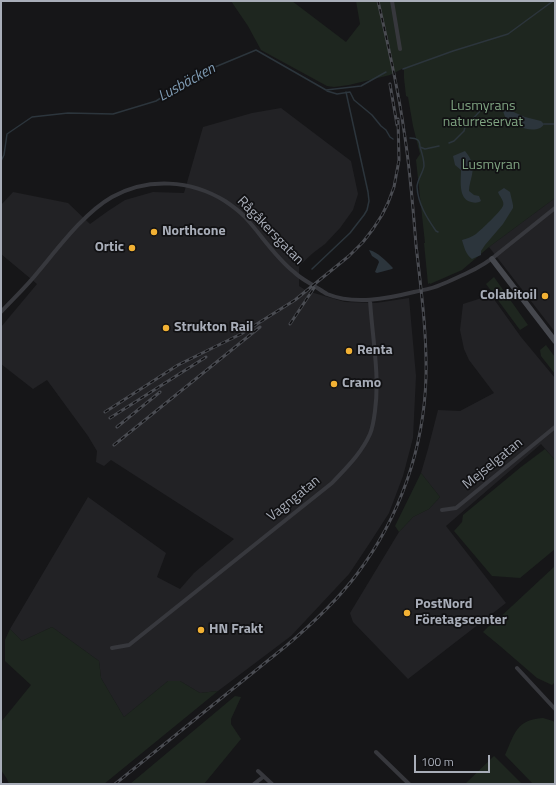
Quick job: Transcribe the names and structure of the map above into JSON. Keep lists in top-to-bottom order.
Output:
{
  "streets": {
    "street": ["Rågåkersgatan", "Mejselgatan", "Vagngatan"]
  },
  "crossings": [
    ["Rågåkersgatan", "Vagngatan"]
  ],
  "water": ["Lusbäcken"],
  "parks": ["Lusmyrans naturreservat", "Lusmyran"],
  "places": [
    "Northcone",
    "Ortic",
    "Colabitoil",
    "Strukton Rail",
    "Renta",
    "Cramo",
    "PostNord Företagscenter",
    "HN Frakt"
  ],
  "scale_bar": "100 m"
}
